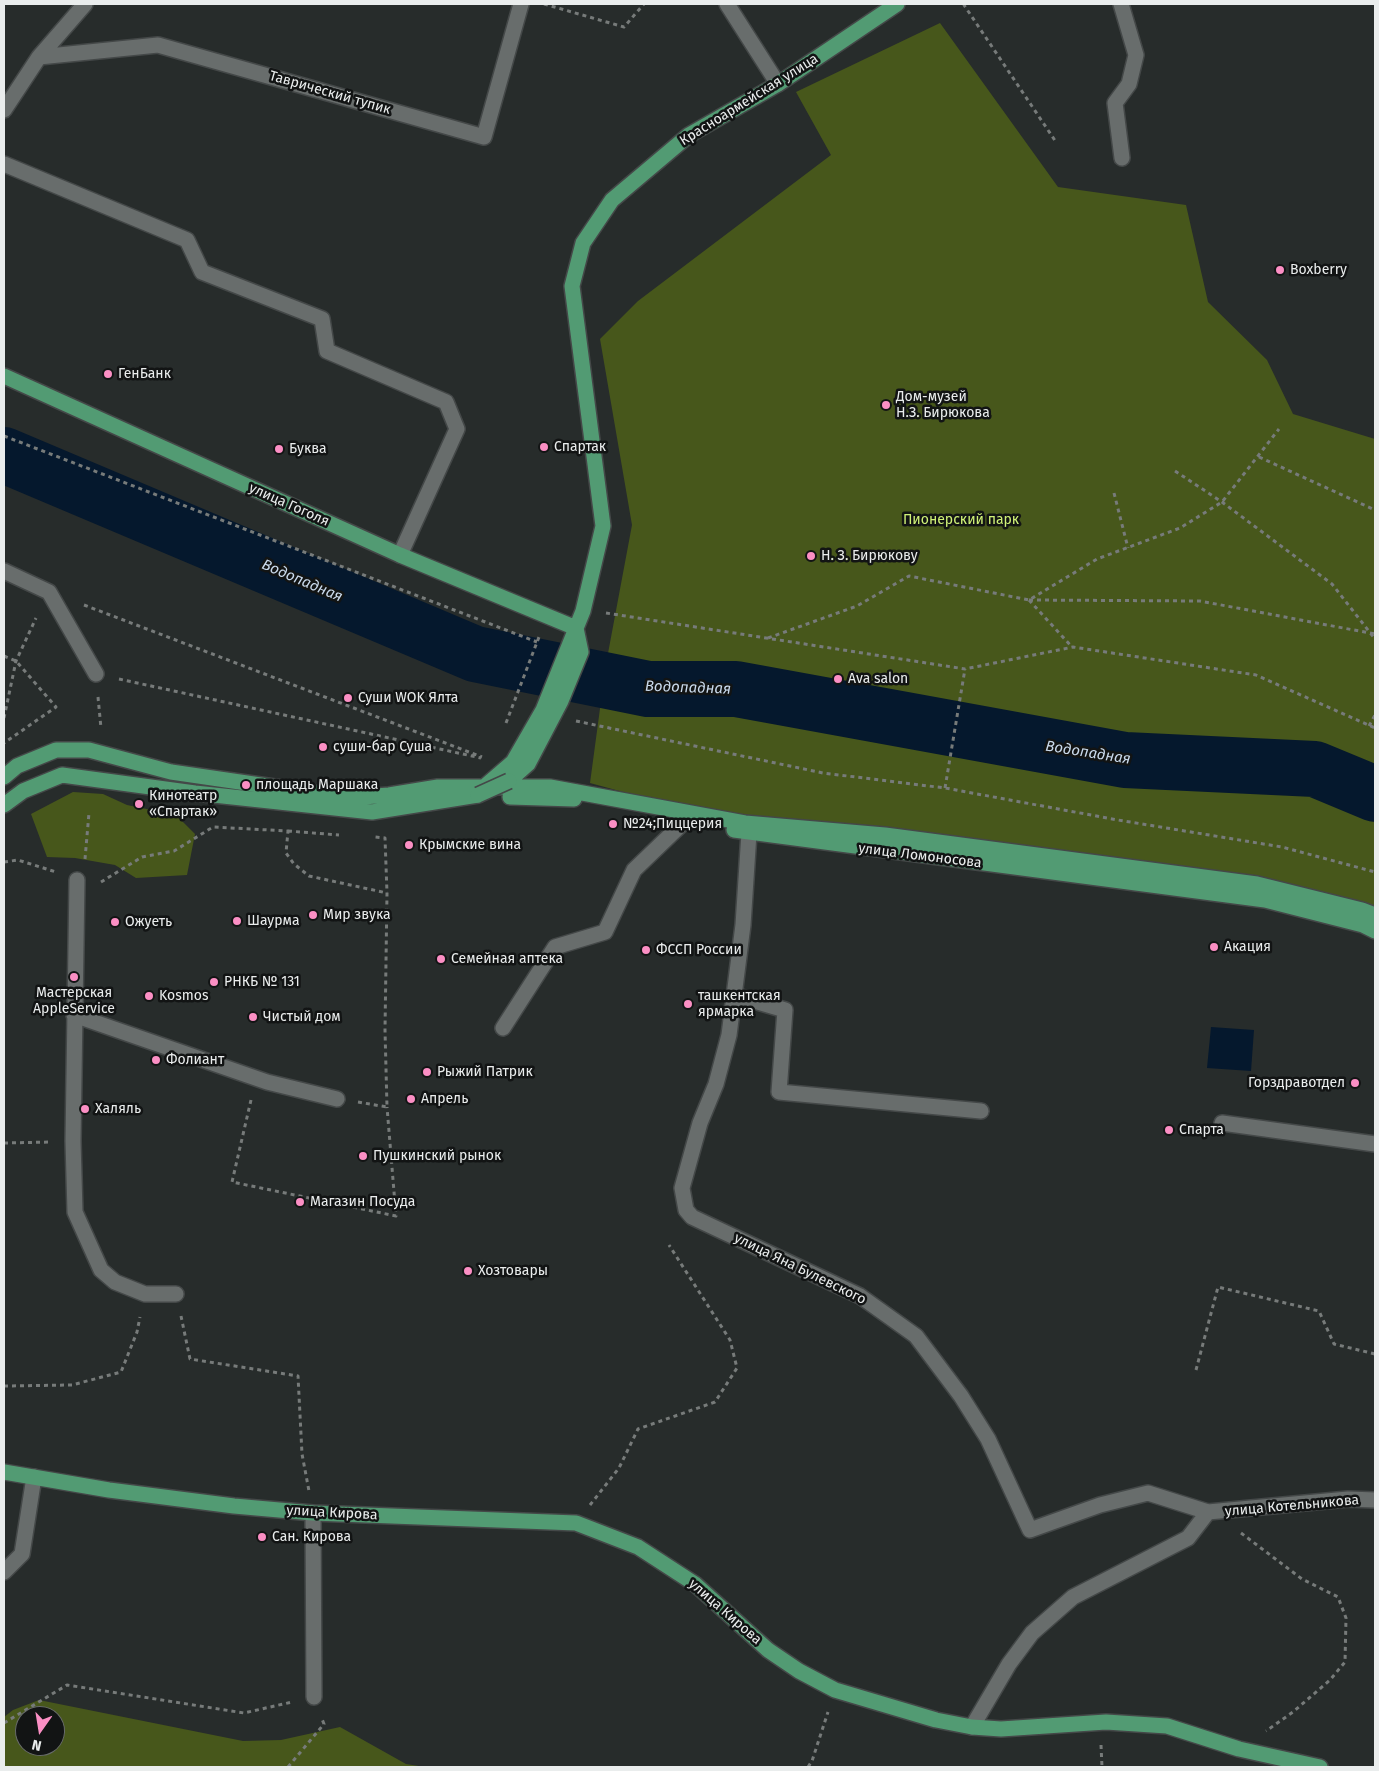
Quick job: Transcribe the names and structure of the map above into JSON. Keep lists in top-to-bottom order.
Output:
{
  "streets": {
    "main road": [
      "Красноармейская улица",
      "улица Гоголя",
      "улица Ломоносова",
      "улица Кирова"
    ],
    "street": ["Таврический тупик", "улица Яна Булевского", "улица Котельникова"]
  },
  "crossings": [
    ["Красноармейская улица", "улица Гоголя"],
    ["улица Ломоносова", "улица Яна Булевского"],
    ["улица Яна Булевского", "улица Котельникова"]
  ],
  "water": ["Водопадная"],
  "parks": ["Пионерский парк"],
  "places": [
    "Boxberry",
    "ГенБанк",
    "Дом-музей Н.З. Бирюкова",
    "Спартак",
    "Буква",
    "Н. З. Бирюкову",
    "Ava salon",
    "Суши WOK Ялта",
    "суши-бар Суша",
    "площадь Маршака",
    "Кинотеатр «Спартак»",
    "№24;Пиццерия",
    "Крымские вина",
    "Мир звука",
    "Шаурма",
    "Ожуеть",
    "Акация",
    "ФССП России",
    "Семейная аптека",
    "Мастерская AppleService",
    "РНКБ № 131",
    "Kosmos",
    "ташкентская ярмарка",
    "Чистый дом",
    "Фолиант",
    "Рыжий Патрик",
    "Горздравотдел",
    "Апрель",
    "Халяль",
    "Спарта",
    "Пушкинский рынок",
    "Магазин Посуда",
    "Хозтовары",
    "Сан. Кирова"
  ],
  "north": "bottom"
}
